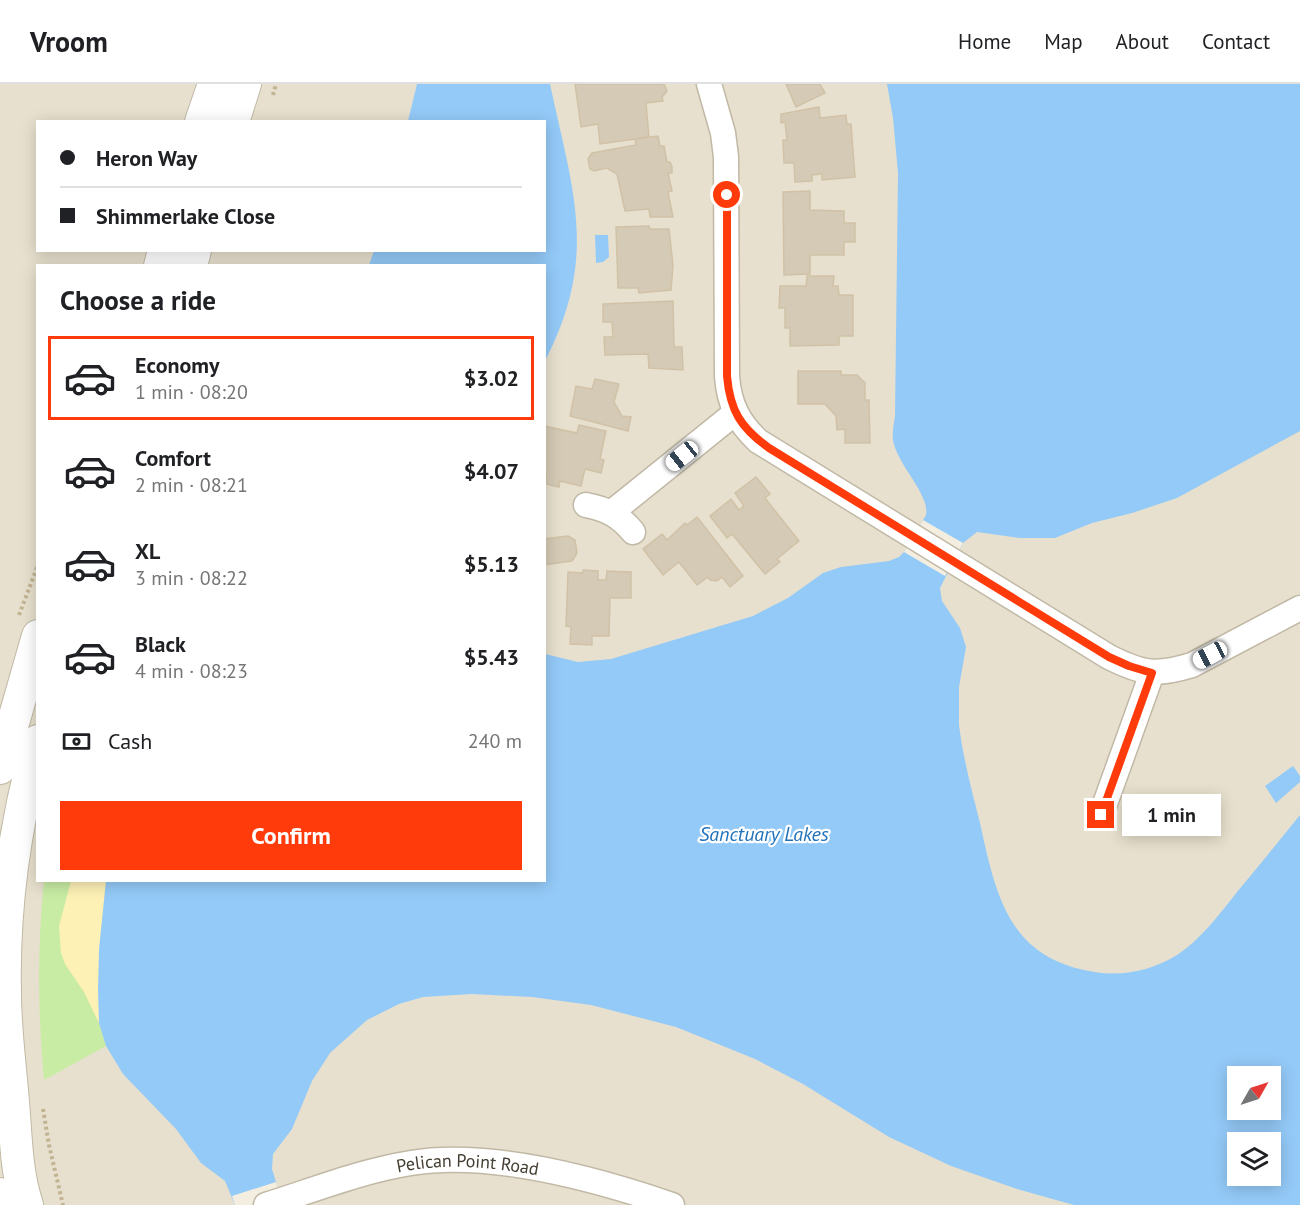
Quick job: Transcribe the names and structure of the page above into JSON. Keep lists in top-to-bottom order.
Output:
{
  "streets": {
    "street": ["Pelican Point Road"]
  },
  "water": ["Sanctuary Lakes"],
  "north": "top right",
  "page": {
    "header": "Vroom",
    "nav": [
      "Home",
      "Map",
      "About",
      "Contact"
    ],
    "banner": ["Heron Way", "Shimmerlake Close"],
    "heading": "Choose a ride",
    "list": [
      {
        "name": "Economy",
        "note": "1 min · 08:20",
        "value": "$3.02"
      },
      {
        "name": "Comfort",
        "note": "2 min · 08:21",
        "value": "$4.07"
      },
      {
        "name": "XL",
        "note": "3 min · 08:22",
        "value": "$5.13"
      },
      {
        "name": "Black",
        "note": "4 min · 08:23",
        "value": "$5.43"
      }
    ],
    "pay": ["Cash", "240 m"],
    "buttons": "Confirm",
    "bubble": "1 min"
  }
}
